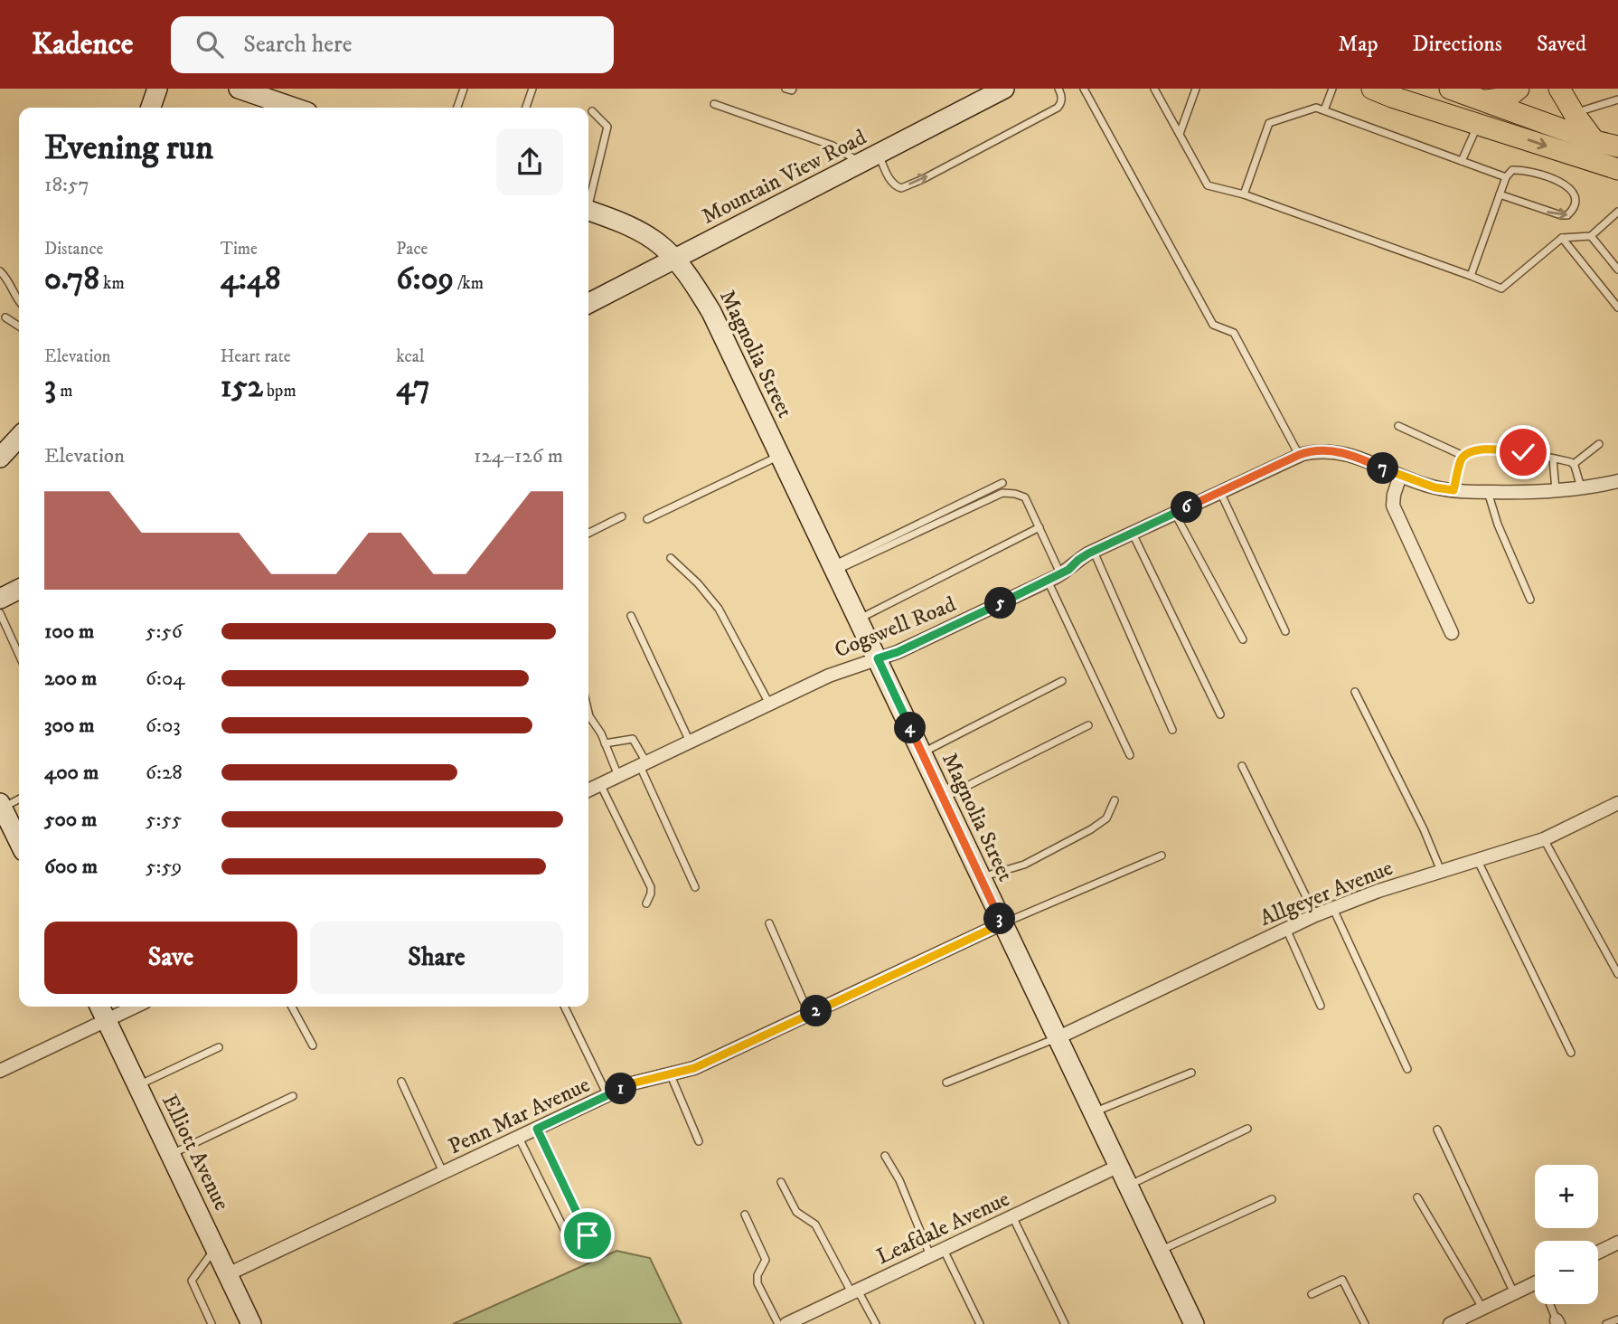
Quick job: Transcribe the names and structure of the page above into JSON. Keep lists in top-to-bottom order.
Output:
{
  "streets": {
    "street": [
      "Mountain View Road",
      "Magnolia Street",
      "Cogswell Road",
      "Allgeyer Avenue",
      "Penn Mar Avenue",
      "Elliott Avenue",
      "Leafdale Avenue"
    ]
  },
  "crossings": [
    ["Mountain View Road", "Magnolia Street"],
    ["Magnolia Street", "Cogswell Road"],
    ["Magnolia Street", "Allgeyer Avenue"],
    ["Magnolia Street", "Penn Mar Avenue"],
    ["Magnolia Street", "Leafdale Avenue"],
    ["Penn Mar Avenue", "Elliott Avenue"]
  ],
  "page": {
    "header": "Kadence",
    "search": "Search here",
    "nav": ["Map", "Directions", "Saved"],
    "heading": ["Evening run", "18:57"],
    "stats": [
      ["Distance", "0.78 km"],
      ["Time", "4:48"],
      ["Pace", "6:09 /km"],
      ["Elevation", "3 m"],
      ["Heart rate", "152 bpm"],
      ["kcal", "47"]
    ],
    "chart": ["Elevation", "124–126 m"],
    "pins": [
      "7",
      "6",
      "5",
      "4",
      "3",
      "2",
      "1"
    ],
    "list": [
      {
        "name": "100 m",
        "note": "5:56"
      },
      {
        "name": "200 m",
        "note": "6:04"
      },
      {
        "name": "300 m",
        "note": "6:03"
      },
      {
        "name": "400 m",
        "note": "6:28"
      },
      {
        "name": "500 m",
        "note": "5:55"
      },
      {
        "name": "600 m",
        "note": "5:59"
      }
    ],
    "buttons": ["Save", "Share"],
    "map_buttons": ["+", "−"]
  }
}
